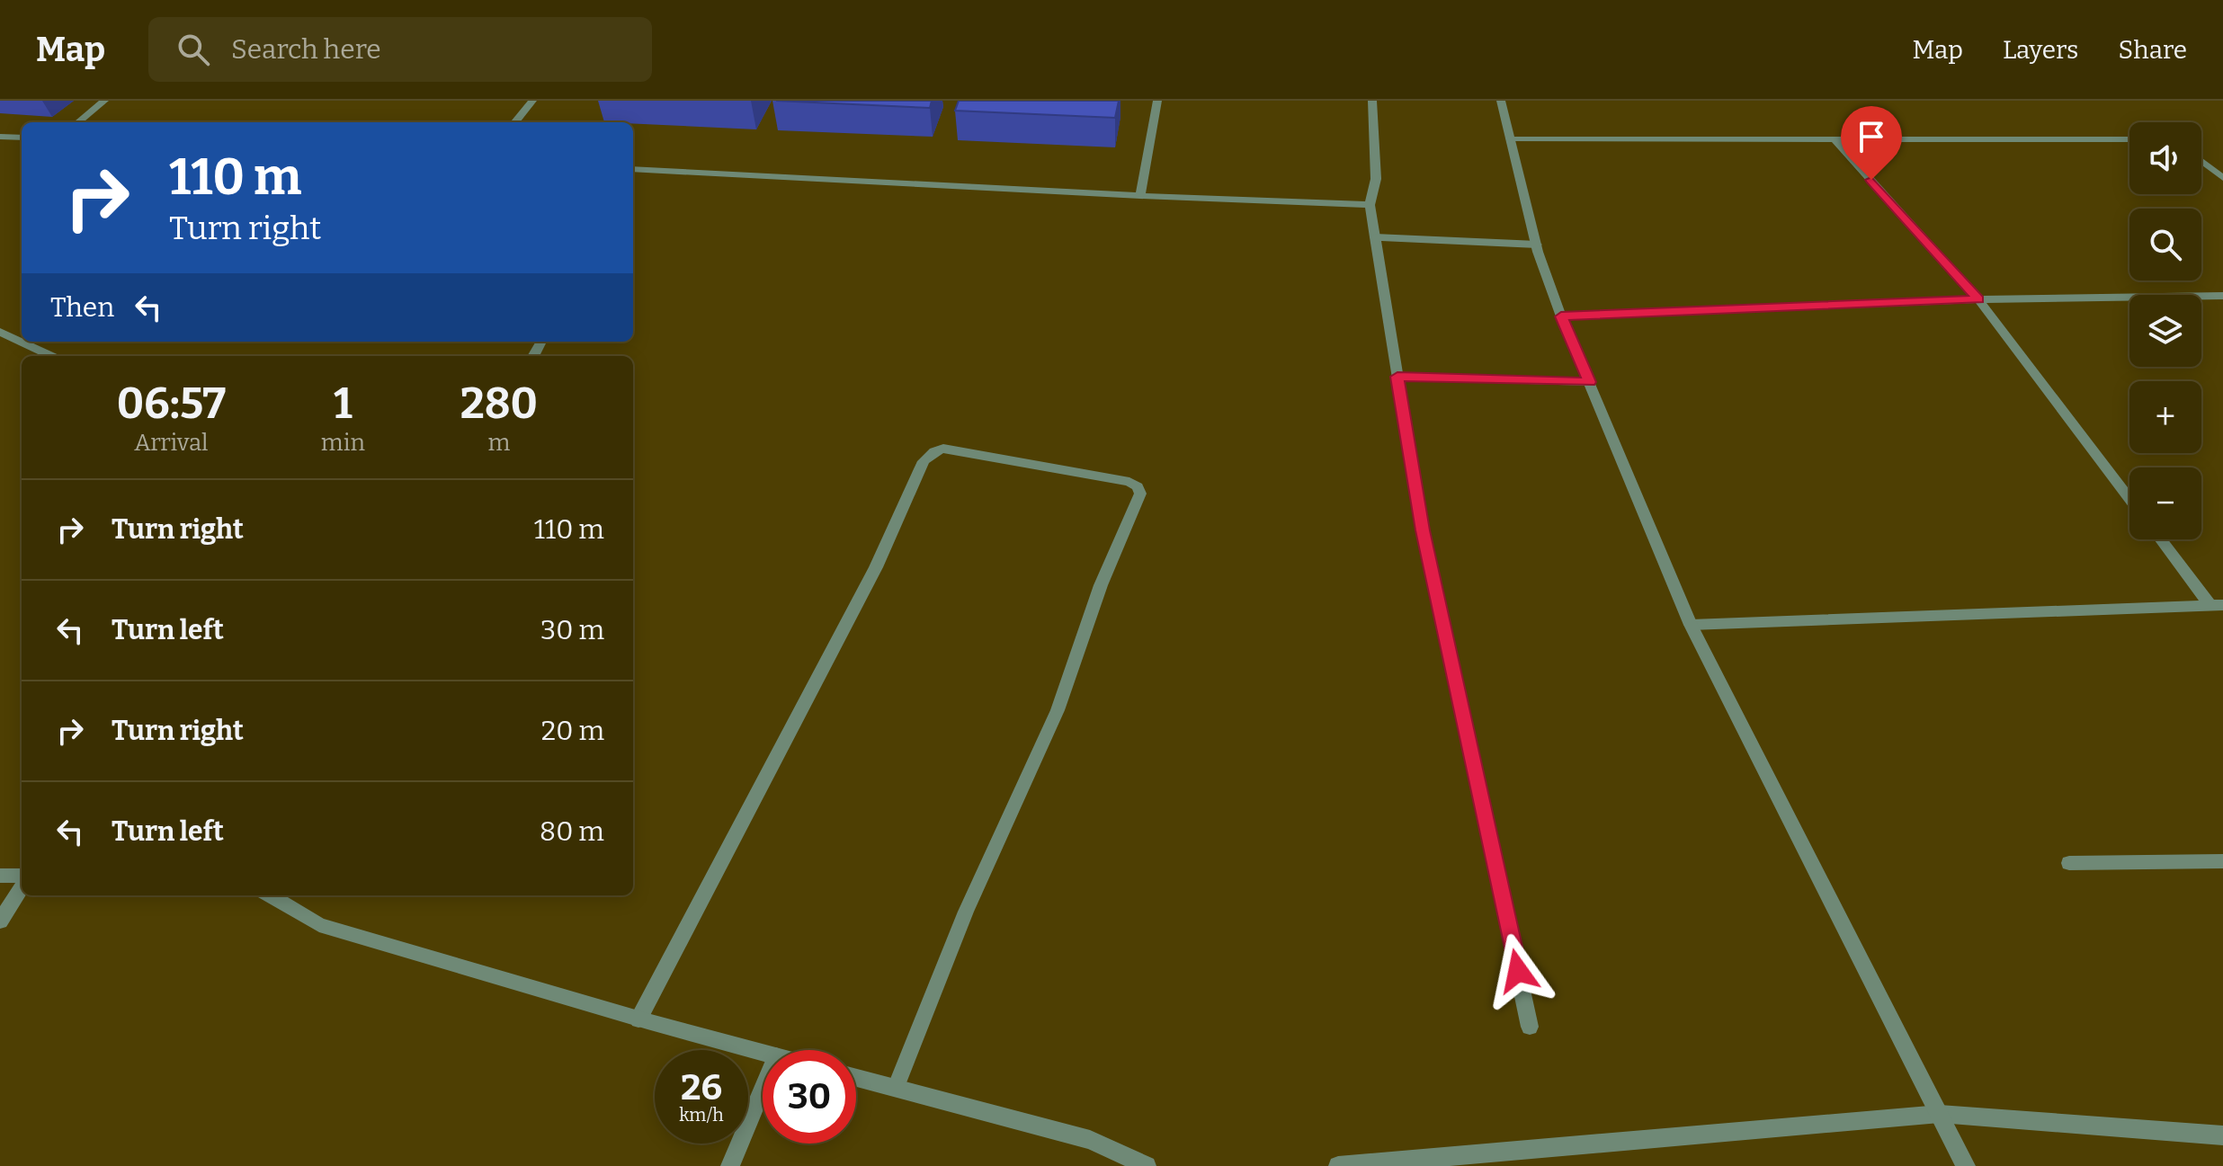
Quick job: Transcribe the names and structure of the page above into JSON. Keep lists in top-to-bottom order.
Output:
{
  "page": {
    "header": "Map",
    "search": "Search here",
    "nav": ["Map", "Layers", "Share"],
    "map_buttons": ["+", "−"],
    "turn": ["110 m", "Turn right"],
    "then": "Then",
    "eta": [
      "06:57",
      "Arrival",
      "1",
      "min",
      "280",
      "m"
    ],
    "list": [
      {
        "name": "Turn right",
        "value": "110 m"
      },
      {
        "name": "Turn left",
        "value": "30 m"
      },
      {
        "name": "Turn right",
        "value": "20 m"
      },
      {
        "name": "Turn left",
        "value": "80 m"
      }
    ],
    "speed": "26 km/h",
    "limit": "30"
  }
}
